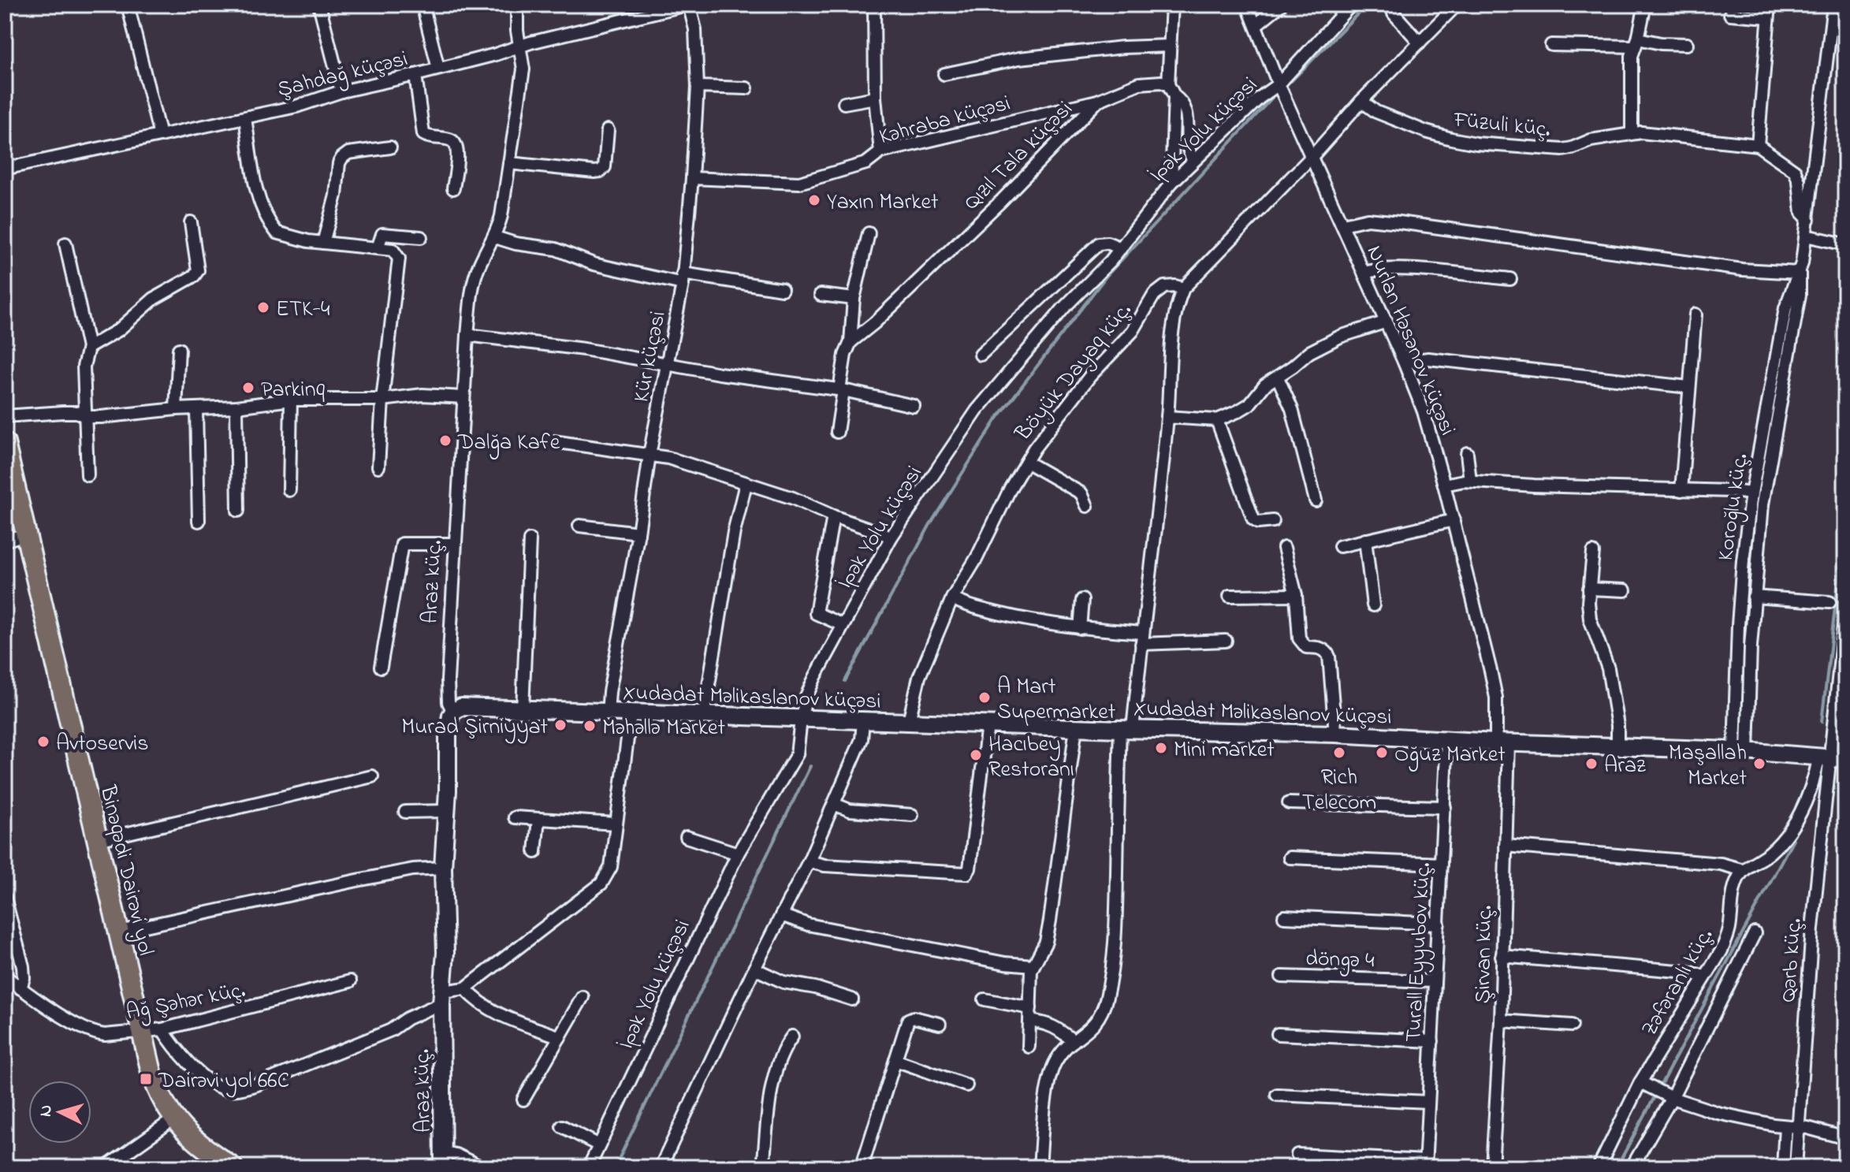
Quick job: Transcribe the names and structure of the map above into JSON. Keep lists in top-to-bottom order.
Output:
{
  "streets": {
    "main road": ["Binəqədi Dairəvi yol"],
    "street": [
      "Şahdağ küçəsi",
      "Kəhraba küçəsi",
      "Füzuli küç.",
      "İpək Yolu küçəsi",
      "Qızıl Tala küçəsi",
      "Nurlan Həsənov küçəsi",
      "Kür küçəsi",
      "Böyük Dayaq küç.",
      "Koroğlu küç.",
      "Araz küç.",
      "Xudadat Məlikaslanov küçəsi",
      "Turall Eyyubov küç.",
      "Şirvan küç.",
      "döngə 4",
      "Qərb küç.",
      "Zəfəranlı küç.",
      "Ağ Şəhər küç."
    ]
  },
  "crossings": [
    ["Şahdağ küçəsi", "Kür küçəsi"],
    ["Şahdağ küçəsi", "Araz küç."],
    ["Kəhraba küçəsi", "Qızıl Tala küçəsi"],
    ["Kəhraba küçəsi", "Kür küçəsi"],
    ["İpək Yolu küçəsi", "Nurlan Həsənov küçəsi"],
    ["İpək Yolu küçəsi", "Xudadat Məlikaslanov küçəsi"],
    ["Nurlan Həsənov küçəsi", "Xudadat Məlikaslanov küçəsi"],
    ["Nurlan Həsənov küçəsi", "Şirvan küç."],
    ["Kür küçəsi", "Xudadat Məlikaslanov küçəsi"],
    ["Böyük Dayaq küç.", "Xudadat Məlikaslanov küçəsi"],
    ["Koroğlu küç.", "Xudadat Məlikaslanov küçəsi"],
    ["Araz küç.", "Xudadat Məlikaslanov küçəsi"],
    ["Xudadat Məlikaslanov küçəsi", "Turall Eyyubov küç."],
    ["Xudadat Məlikaslanov küçəsi", "Şirvan küç."],
    ["Xudadat Məlikaslanov küçəsi", "Qərb küç."],
    ["Binəqədi Dairəvi yol", "Ağ Şəhər küç."],
    ["Turall Eyyubov küç.", "döngə 4"]
  ],
  "places": {
    "other": [
      "Yaxın Market",
      "ETK-4",
      "Parkinq",
      "Dalğa Kafe",
      "A Mart Supermarket",
      "Murad Şirniyyat",
      "Məhəllə Market",
      "Avtoservis",
      "Mini market",
      "Rich Telecom",
      "Oğuz Market",
      "Hacıbey Restoranı",
      "Araz",
      "Maşallah Market"
    ],
    "transit": ["Dairəvi yol 66C"]
  },
  "north": "left"
}
